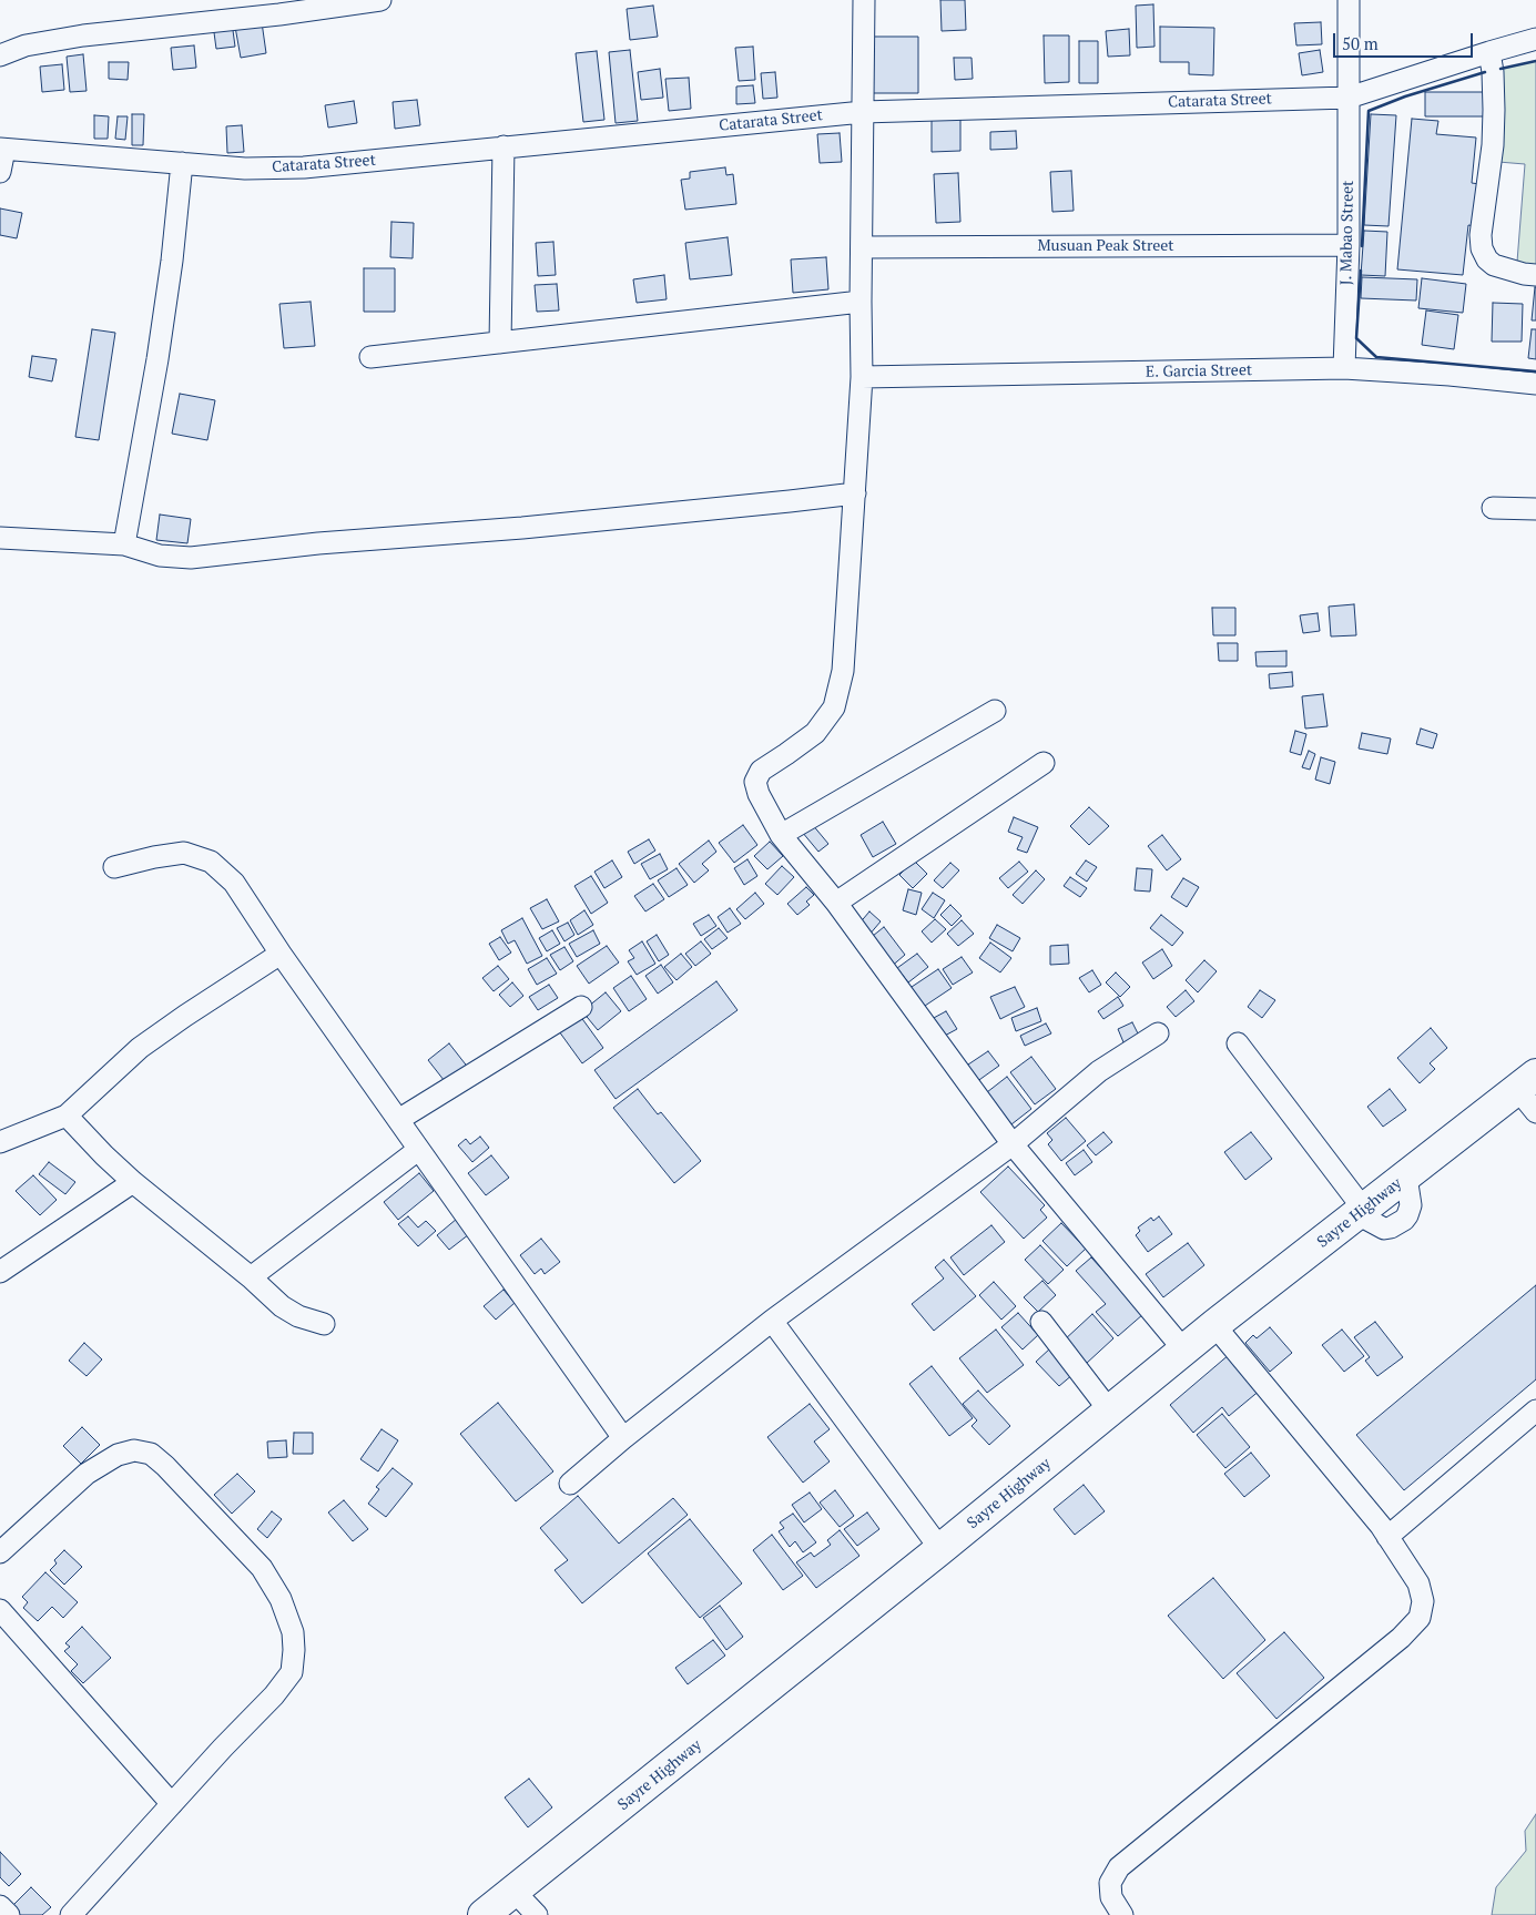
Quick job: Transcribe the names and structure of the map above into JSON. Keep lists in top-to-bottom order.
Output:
{
  "streets": {
    "highway": ["Sayre Highway"],
    "street": [
      "Catarata Street",
      "J. Mabao Street",
      "Musuan Peak Street",
      "E. Garcia Street"
    ]
  },
  "crossings": [
    ["Catarata Street", "J. Mabao Street"],
    ["J. Mabao Street", "Musuan Peak Street"],
    ["J. Mabao Street", "E. Garcia Street"]
  ],
  "scale_bar": "50 m"
}
